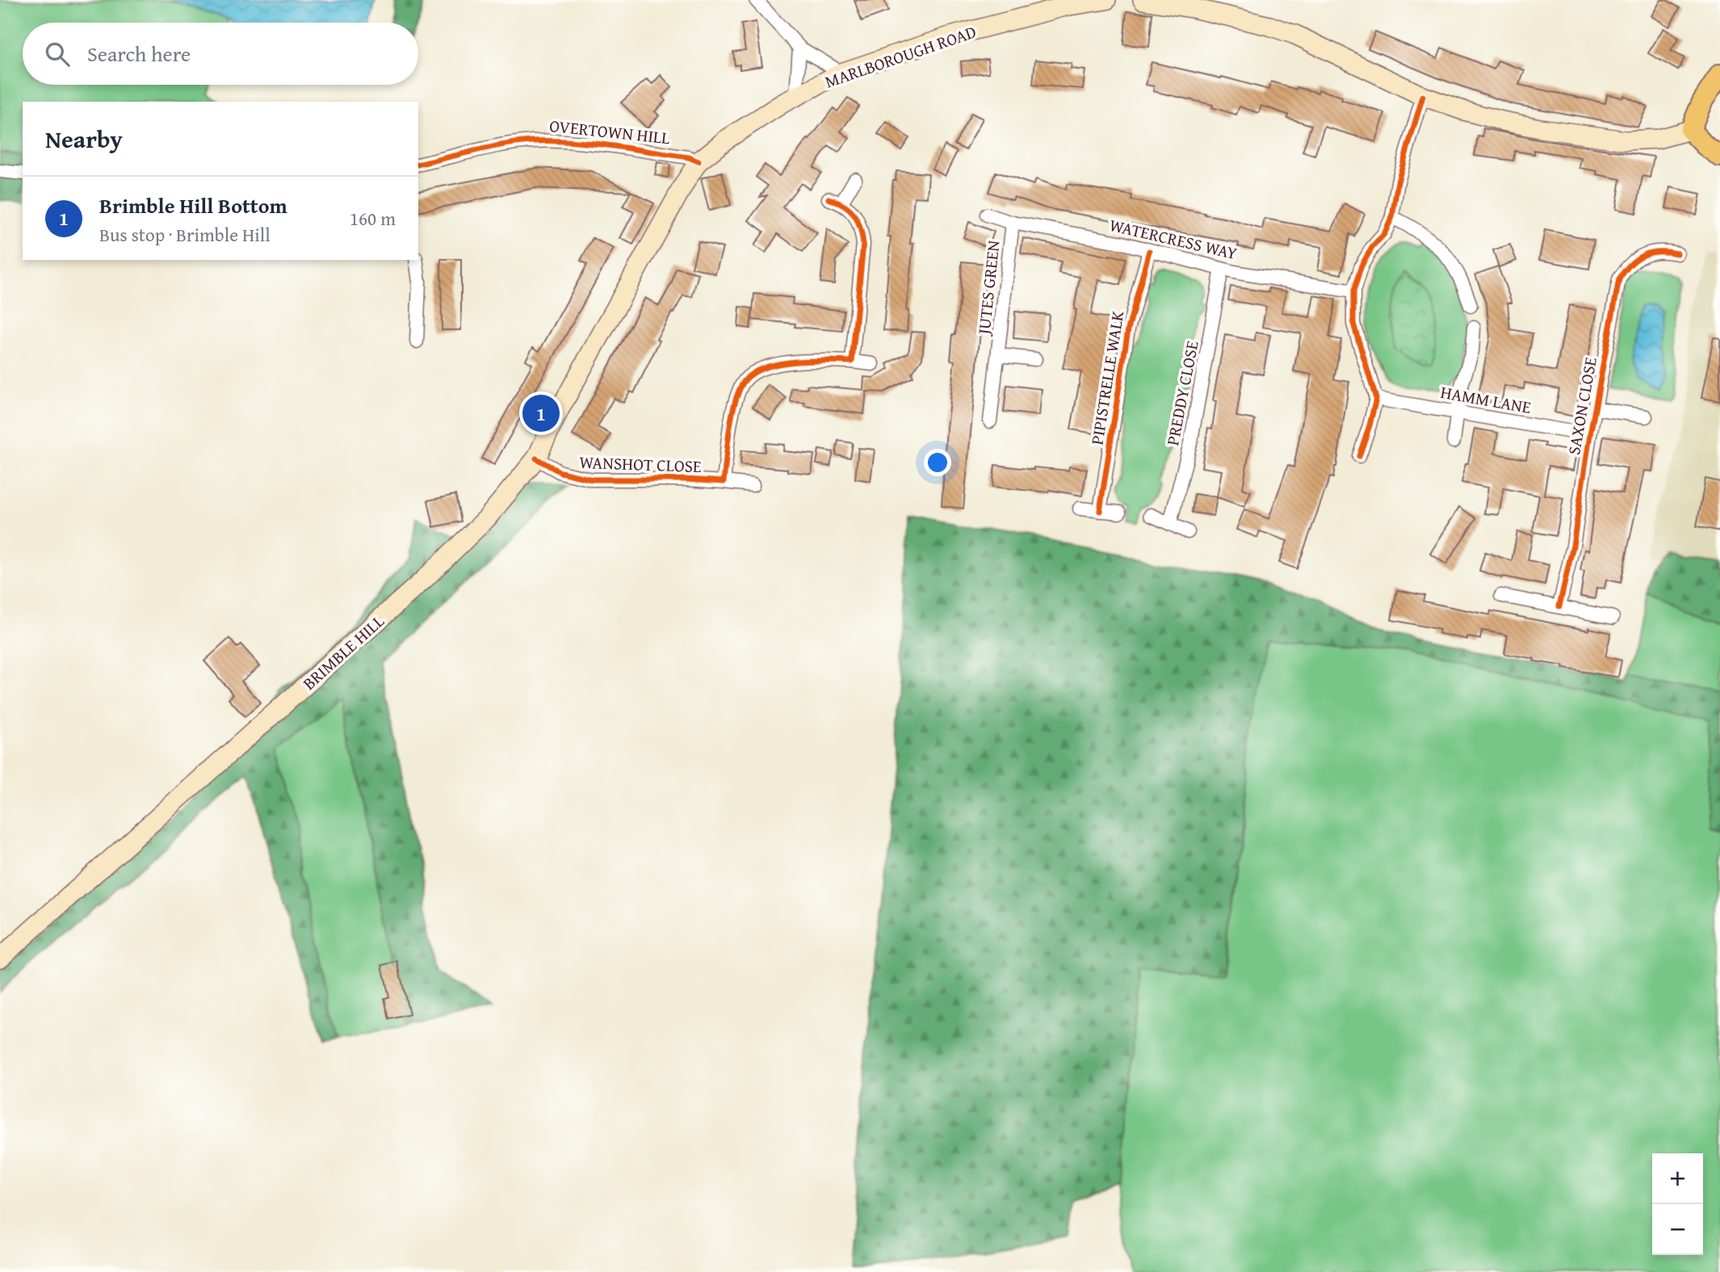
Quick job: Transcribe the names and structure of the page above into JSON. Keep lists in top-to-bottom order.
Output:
{
  "streets": {
    "main road": ["MARLBOROUGH ROAD", "BRIMBLE HILL"],
    "street": [
      "OVERTOWN HILL",
      "WATERCRESS WAY",
      "JUTES GREEN",
      "PIPISTRELLE WALK",
      "PREDDY CLOSE",
      "HAMM LANE",
      "SAXON CLOSE",
      "WANSHOT CLOSE"
    ]
  },
  "crossings": [
    ["MARLBOROUGH ROAD", "OVERTOWN HILL"],
    ["MARLBOROUGH ROAD", "BRIMBLE HILL"],
    ["WATERCRESS WAY", "JUTES GREEN"],
    ["WATERCRESS WAY", "PIPISTRELLE WALK"],
    ["WATERCRESS WAY", "PREDDY CLOSE"],
    ["HAMM LANE", "SAXON CLOSE"],
    ["WANSHOT CLOSE", "BRIMBLE HILL"]
  ],
  "page": {
    "search": "Search here",
    "heading": "Nearby",
    "list": [
      {
        "mark": "1",
        "name": "Brimble Hill Bottom",
        "note": "Bus stop · Brimble Hill",
        "value": "160 m"
      }
    ],
    "pins": "1",
    "map_buttons": ["+", "−"]
  }
}
